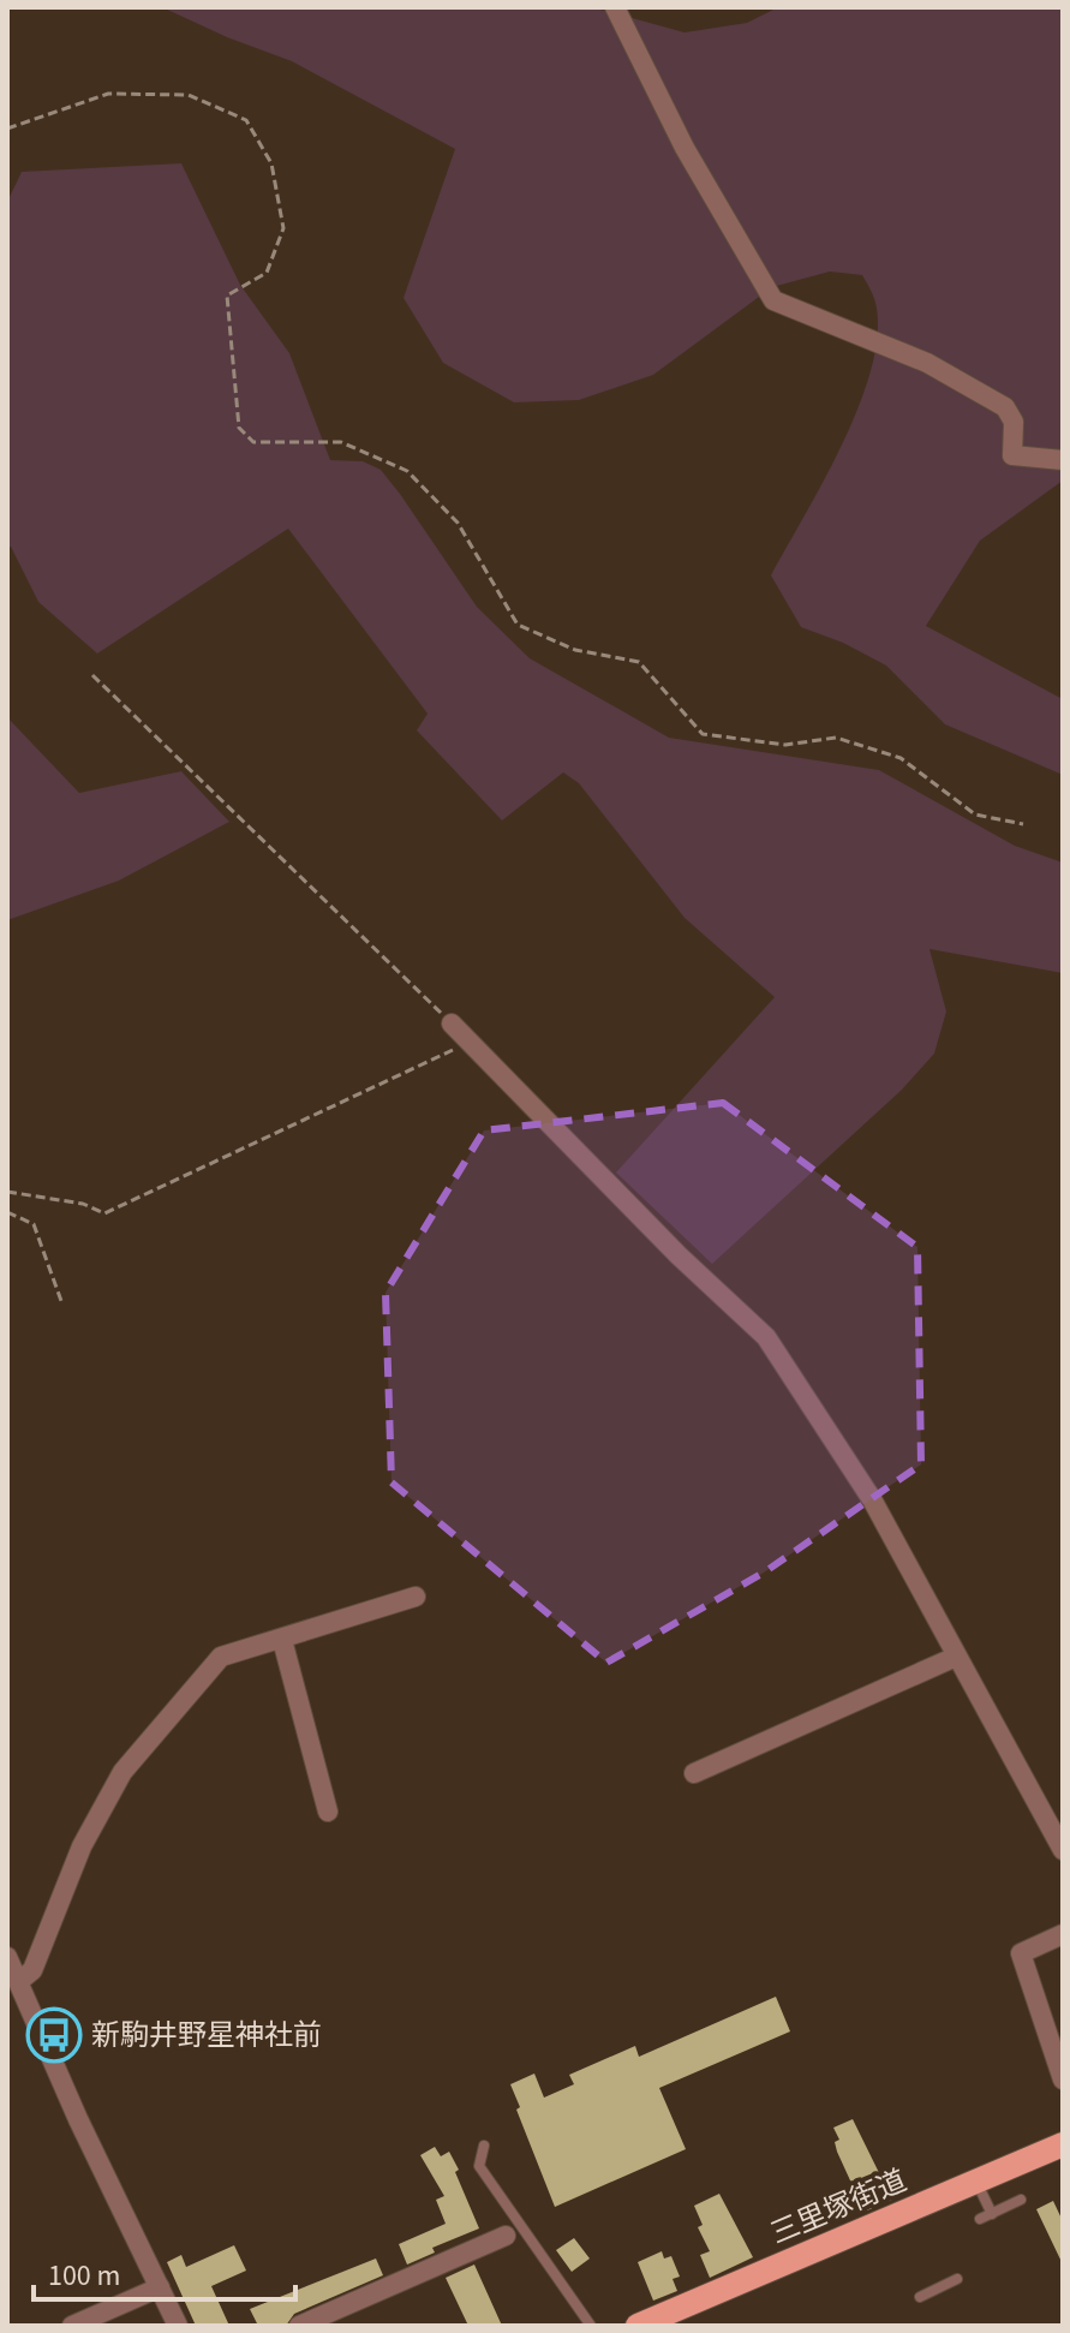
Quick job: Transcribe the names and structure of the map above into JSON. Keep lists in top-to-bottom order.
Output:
{
  "streets": {
    "main road": ["三里塚街道"]
  },
  "places": {
    "bus stop": ["新駒井野星神社前"]
  },
  "scale_bar": "100 m"
}
